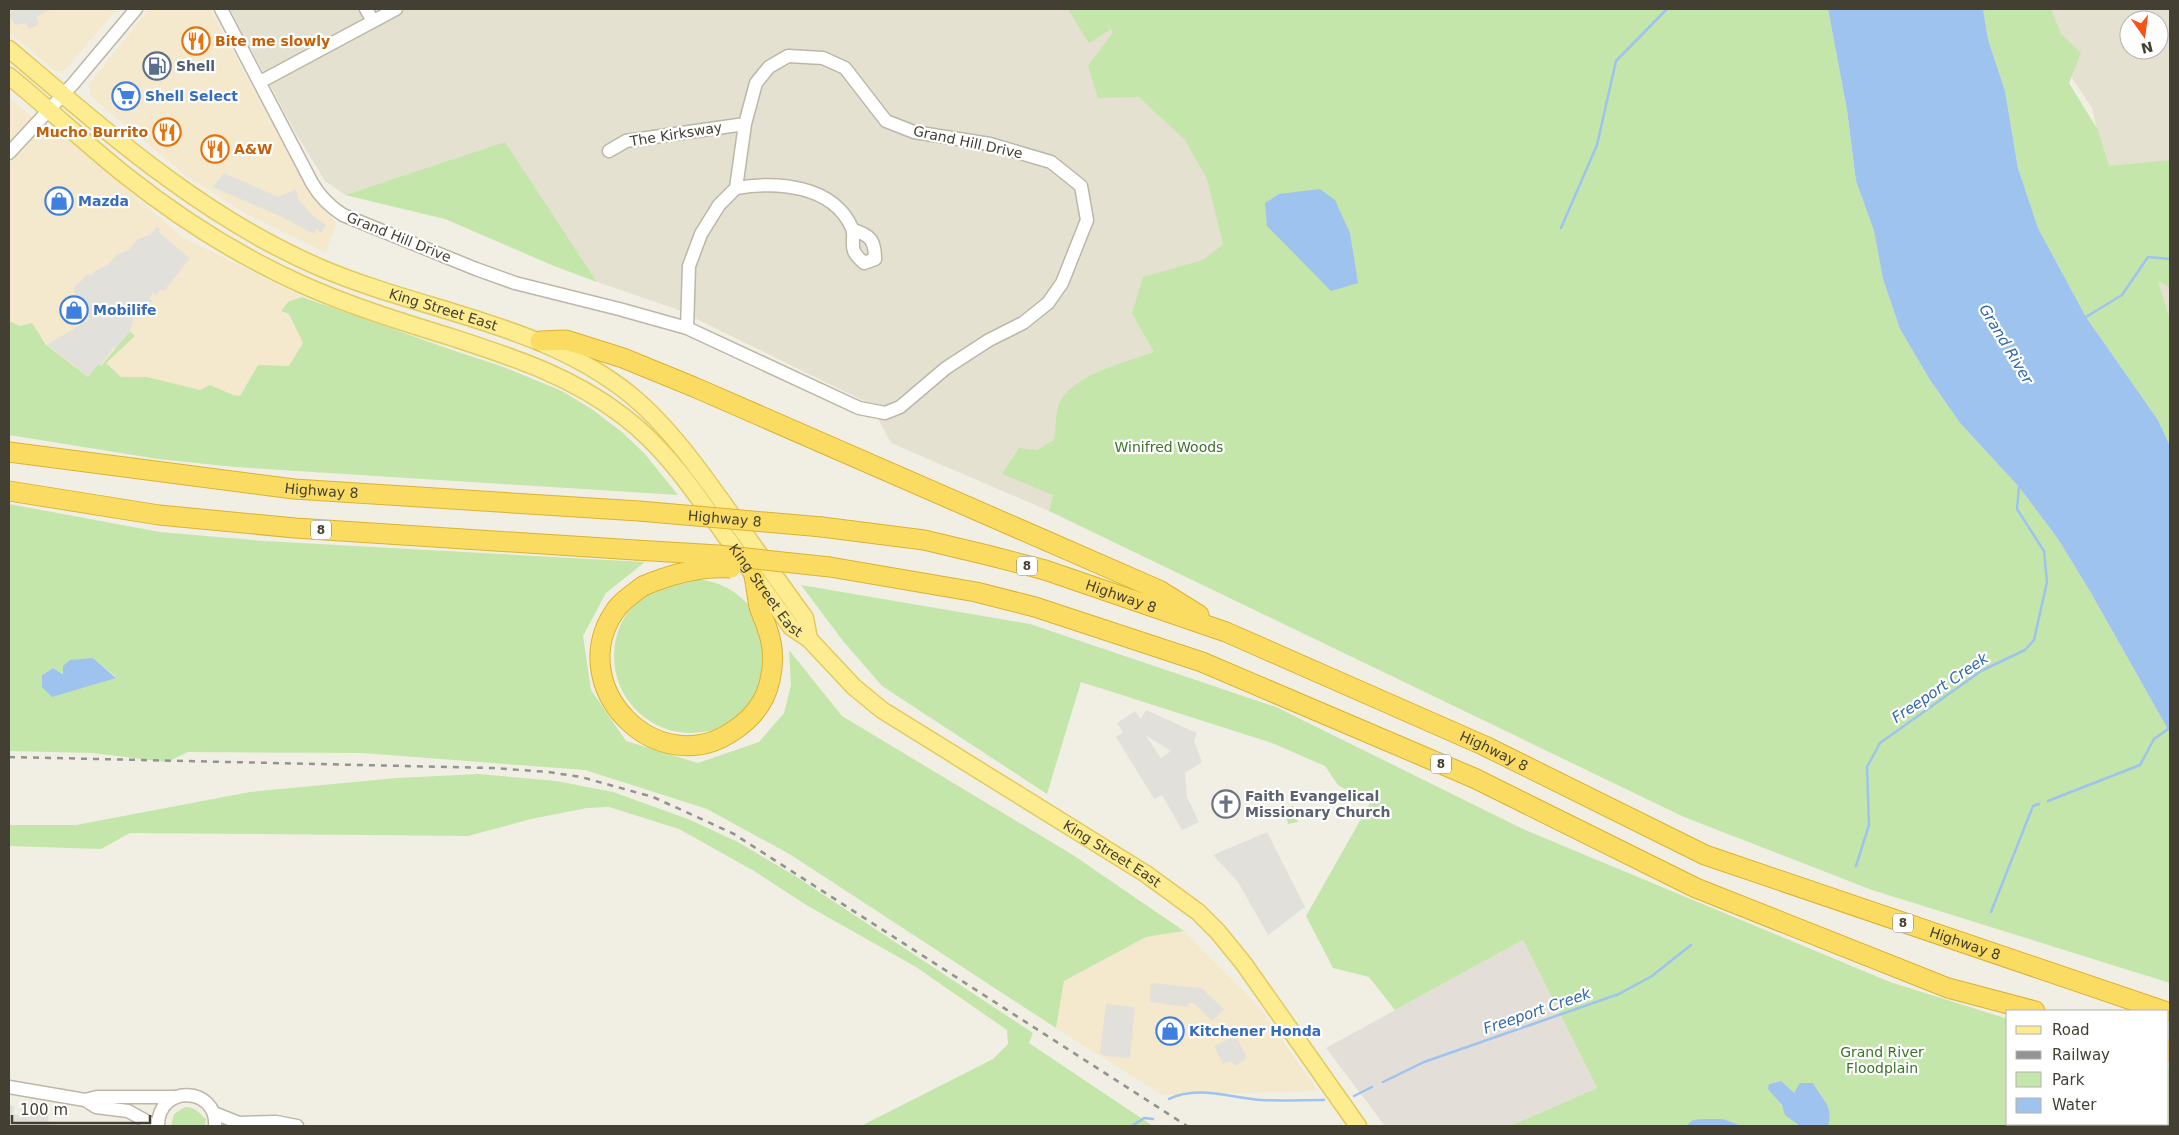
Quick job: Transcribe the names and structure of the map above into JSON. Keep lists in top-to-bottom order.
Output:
{
  "streets": {
    "highway": ["Highway 8", "8"],
    "main road": ["King Street East"],
    "street": ["The Kirksway", "Grand Hill Drive"]
  },
  "crossings": [
    ["The Kirksway", "Grand Hill Drive"]
  ],
  "water": ["Grand River", "Freeport Creek"],
  "parks": ["Winifred Woods", "Grand River Floodplain"],
  "places": {
    "restaurant": ["Bite me slowly", "Mucho Burrito", "A&W"],
    "fuel station": ["Shell"],
    "supermarket": ["Shell Select"],
    "shop": ["Mazda", "Mobilife", "Kitchener Honda"],
    "church": ["Faith Evangelical Missionary Church"]
  },
  "legend": [
    "Road",
    "Railway",
    "Park",
    "Water"
  ],
  "scale_bar": "100 m",
  "north": "bottom"
}
